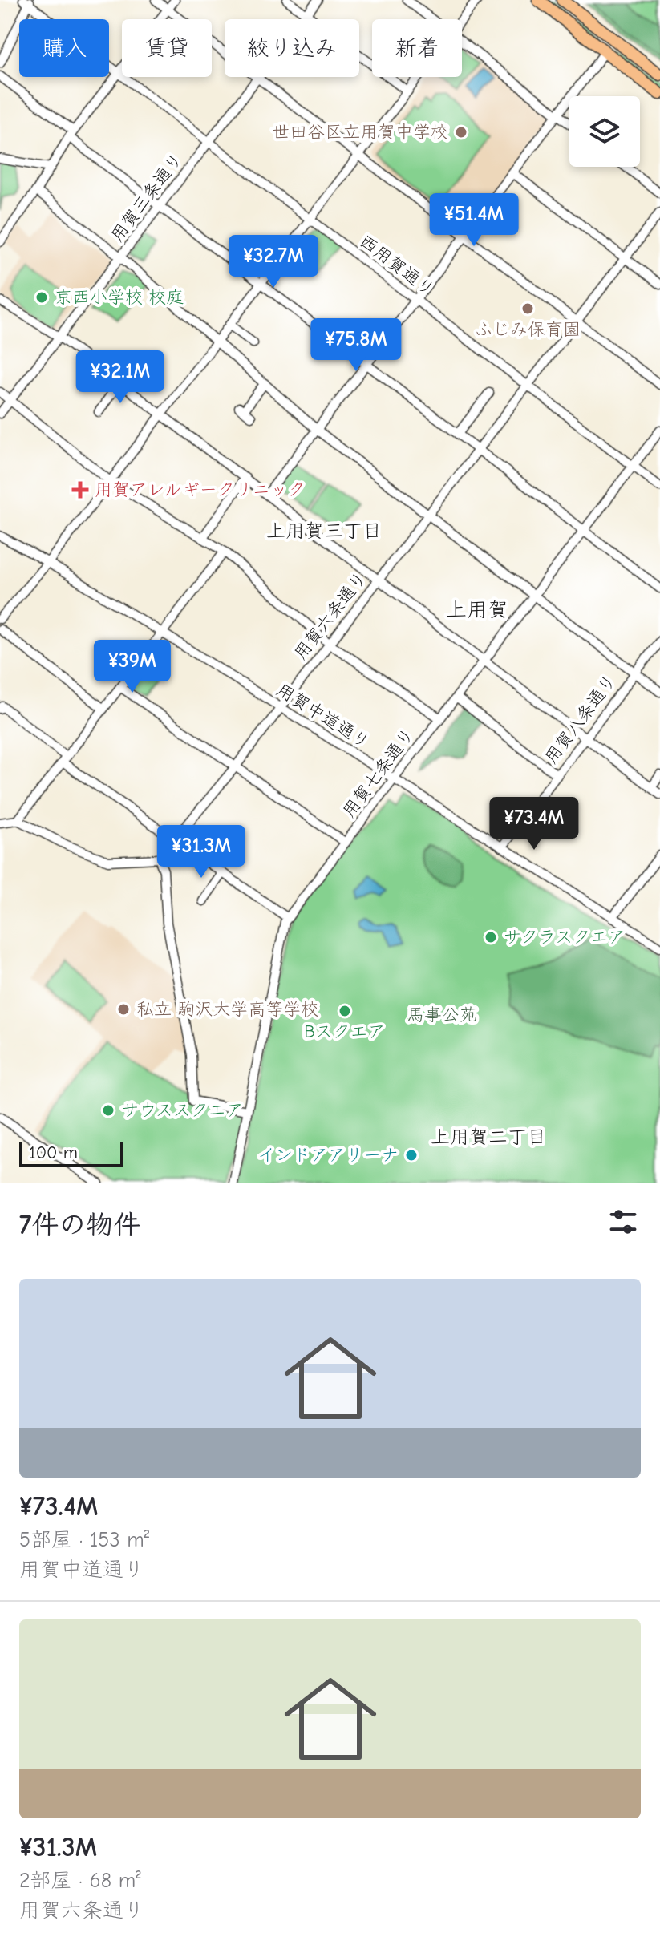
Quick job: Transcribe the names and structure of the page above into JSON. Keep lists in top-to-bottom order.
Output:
{
  "streets": {
    "street": [
      "用賀三条通り",
      "西用賀通り",
      "用賀六条通り",
      "用賀中道通り",
      "用賀八条通り",
      "用賀七条通り"
    ]
  },
  "crossings": [
    ["用賀三条通り", "西用賀通り"],
    ["西用賀通り", "用賀六条通り"],
    ["西用賀通り", "用賀七条通り"],
    ["用賀六条通り", "用賀中道通り"],
    ["用賀中道通り", "用賀八条通り"],
    ["用賀中道通り", "用賀七条通り"]
  ],
  "districts": ["上用賀三丁目", "上用賀", "上用賀二丁目"],
  "parks": ["馬事公苑"],
  "places": {
    "other": [
      "世田谷区立用賀中学校",
      "京西小学校 校庭",
      "ふじみ保育園",
      "サクラスクエア",
      "私立 駒沢大学高等学校",
      "Bスクエア",
      "サウススクエア",
      "インドアアリーナ"
    ],
    "health": ["用賀アレルギークリニック"]
  },
  "scale_bar": "100 m",
  "page": {
    "chip": [
      "購入",
      "賃貸",
      "絞り込み",
      "新着"
    ],
    "price": [
      "¥51.4M",
      "¥32.7M",
      "¥75.8M",
      "¥32.1M",
      "¥39M",
      "¥73.4M",
      "¥31.3M"
    ],
    "scale": "100 m",
    "heading": "7件の物件",
    "list": [
      {
        "name": "¥73.4M",
        "note": "5部屋 · 153 m² · 用賀中道通り"
      },
      {
        "name": "¥31.3M",
        "note": "2部屋 · 68 m² · 用賀六条通り"
      }
    ]
  }
}
